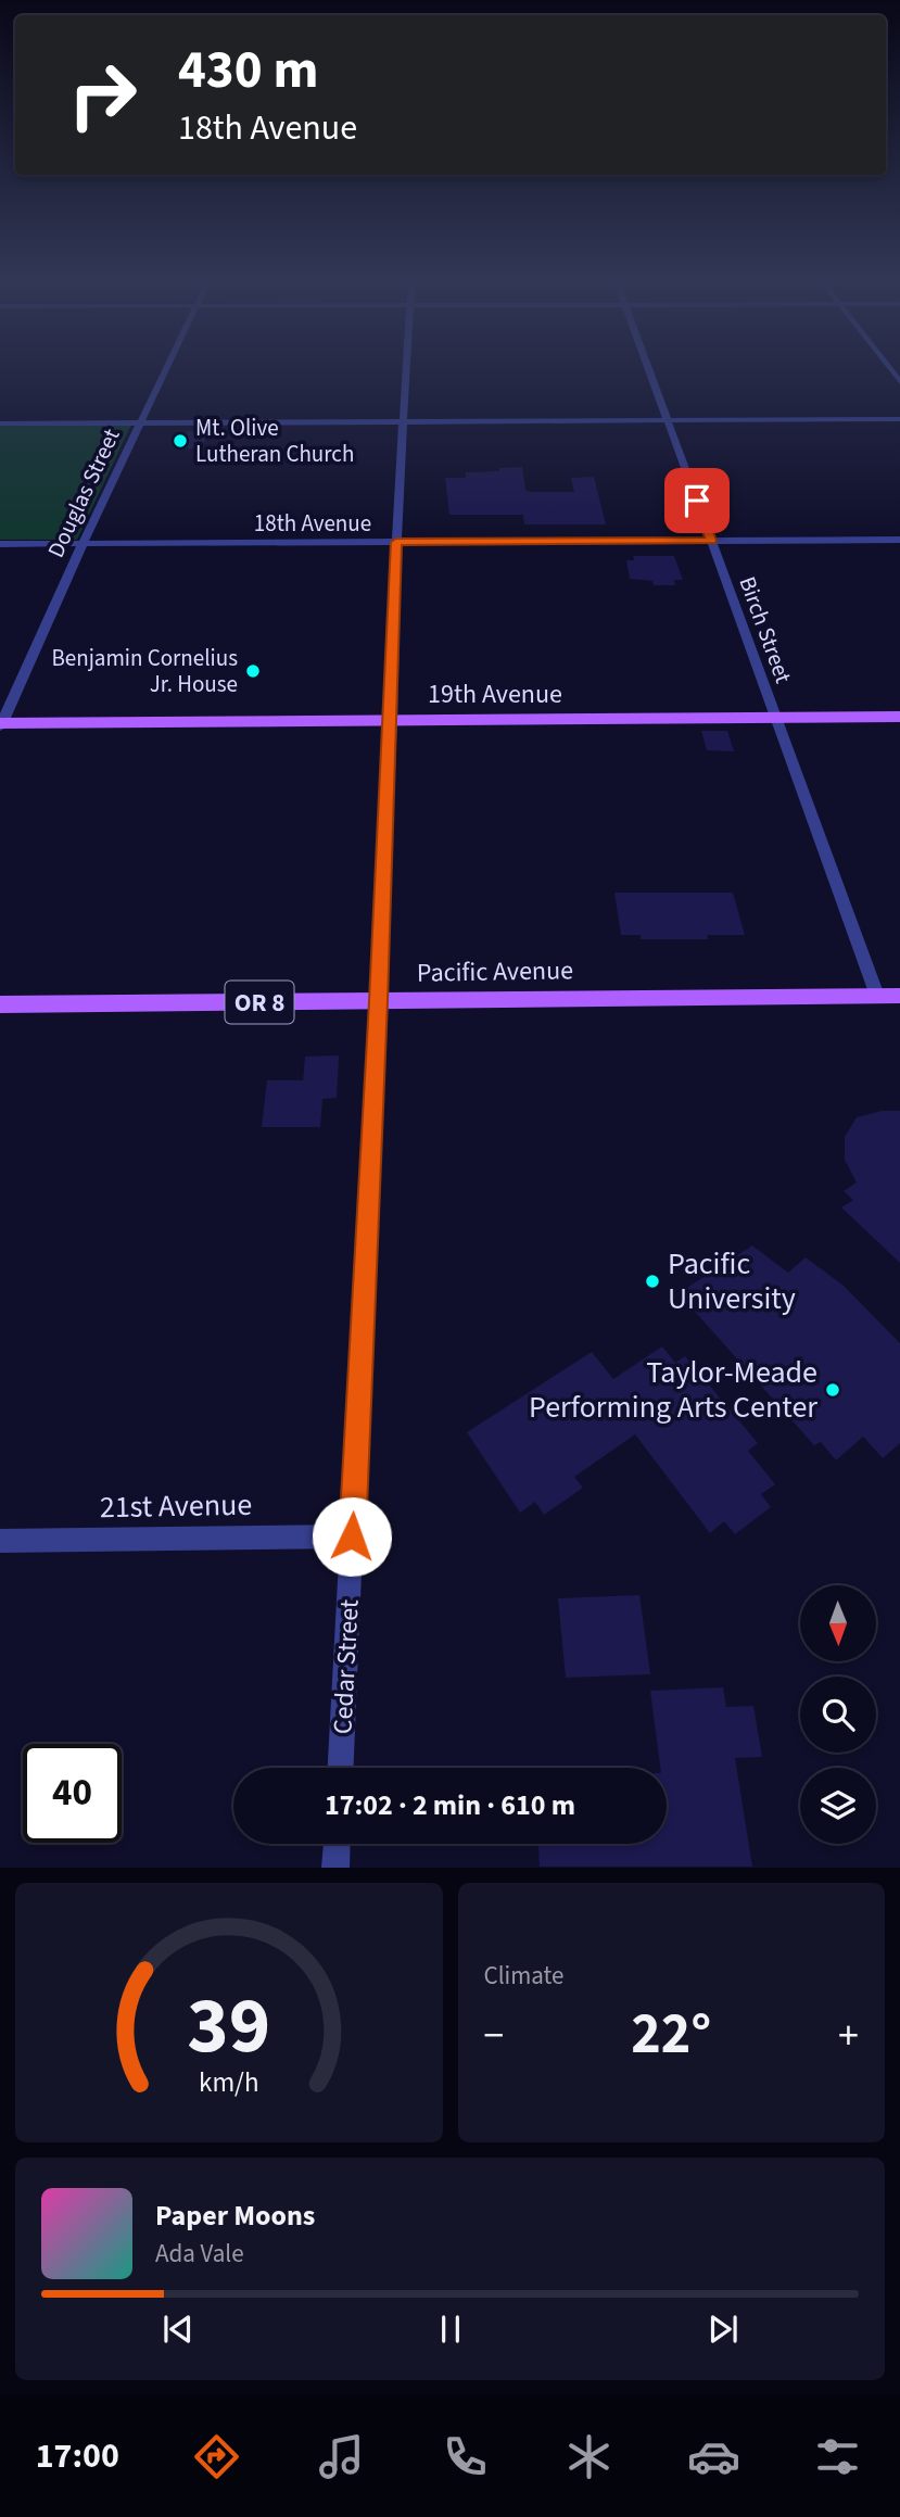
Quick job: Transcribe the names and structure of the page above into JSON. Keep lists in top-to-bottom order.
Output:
{
  "streets": {
    "main road": ["19th Avenue", "Pacific Avenue", "OR 8"],
    "street": [
      "Douglas Street",
      "18th Avenue",
      "Birch Street",
      "21st Avenue",
      "Cedar Street"
    ]
  },
  "crossings": [
    ["Douglas Street", "18th Avenue"],
    ["Douglas Street", "19th Avenue"],
    ["18th Avenue", "Birch Street"],
    ["18th Avenue", "Cedar Street"],
    ["Birch Street", "19th Avenue"],
    ["Birch Street", "Pacific Avenue"],
    ["19th Avenue", "Cedar Street"],
    ["Pacific Avenue", "Cedar Street"],
    ["21st Avenue", "Cedar Street"]
  ],
  "places": [
    "Mt. Olive Lutheran Church",
    "Benjamin Cornelius Jr. House",
    "Pacific University",
    "Taylor-Meade Performing Arts Center"
  ],
  "north": "bottom",
  "page": {
    "turn": ["430 m", "18th Avenue"],
    "limit": "40",
    "trip": "17:02 · 2 min · 610 m",
    "tile": "Climate",
    "heat": ["−", "22°", "+"],
    "song": ["Paper Moons", "Ada Vale"],
    "tabs": "17:00",
    "gauge": ["39", "km/h"]
  }
}
